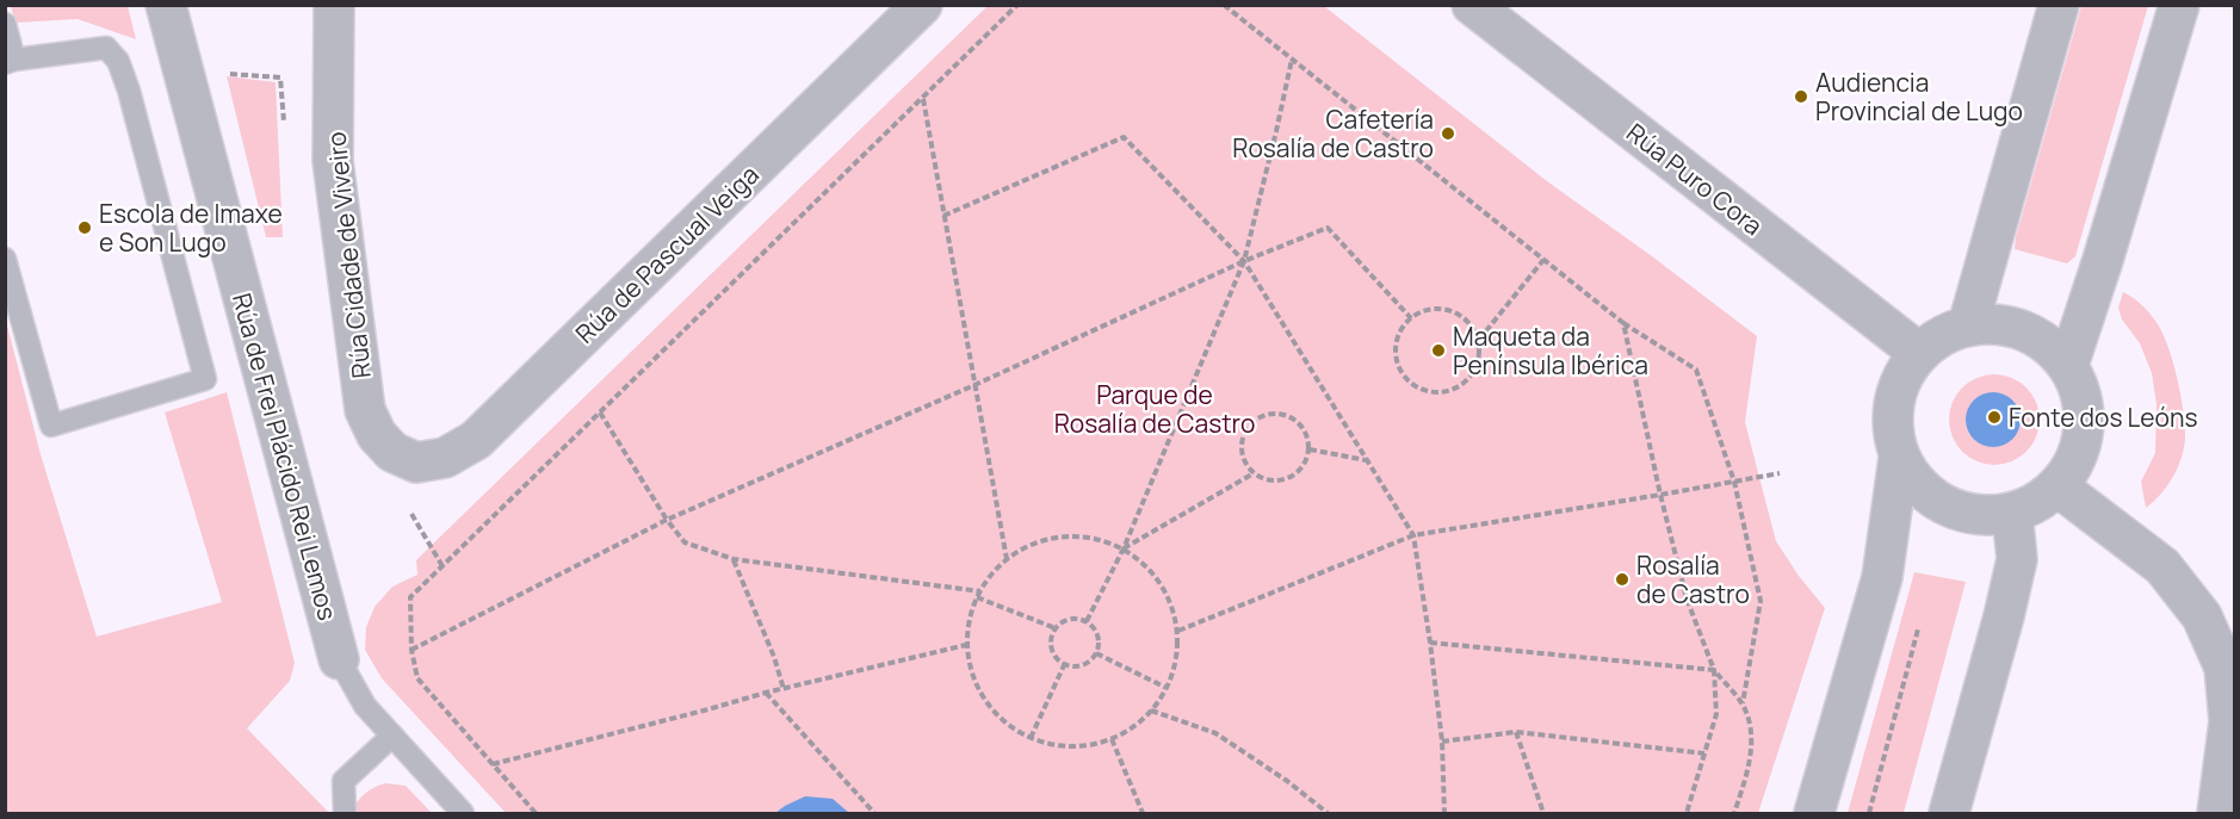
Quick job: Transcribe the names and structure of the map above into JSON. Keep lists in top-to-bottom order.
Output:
{
  "streets": {
    "street": [
      "Rúa Puro Cora",
      "Rúa de Pascual Veiga",
      "Rúa Cidade de Viveiro",
      "Rúa de Frei Plácido Rei Lemos"
    ]
  },
  "crossings": [
    ["Rúa de Pascual Veiga", "Rúa Cidade de Viveiro"]
  ],
  "parks": ["Parque de Rosalía de Castro"],
  "places": [
    "Audiencia Provincial de Lugo",
    "Cafetería Rosalía de Castro",
    "Escola de Imaxe e Son Lugo",
    "Maqueta da Península Ibérica",
    "Fonte dos Leóns",
    "Rosalía de Castro"
  ]
}
